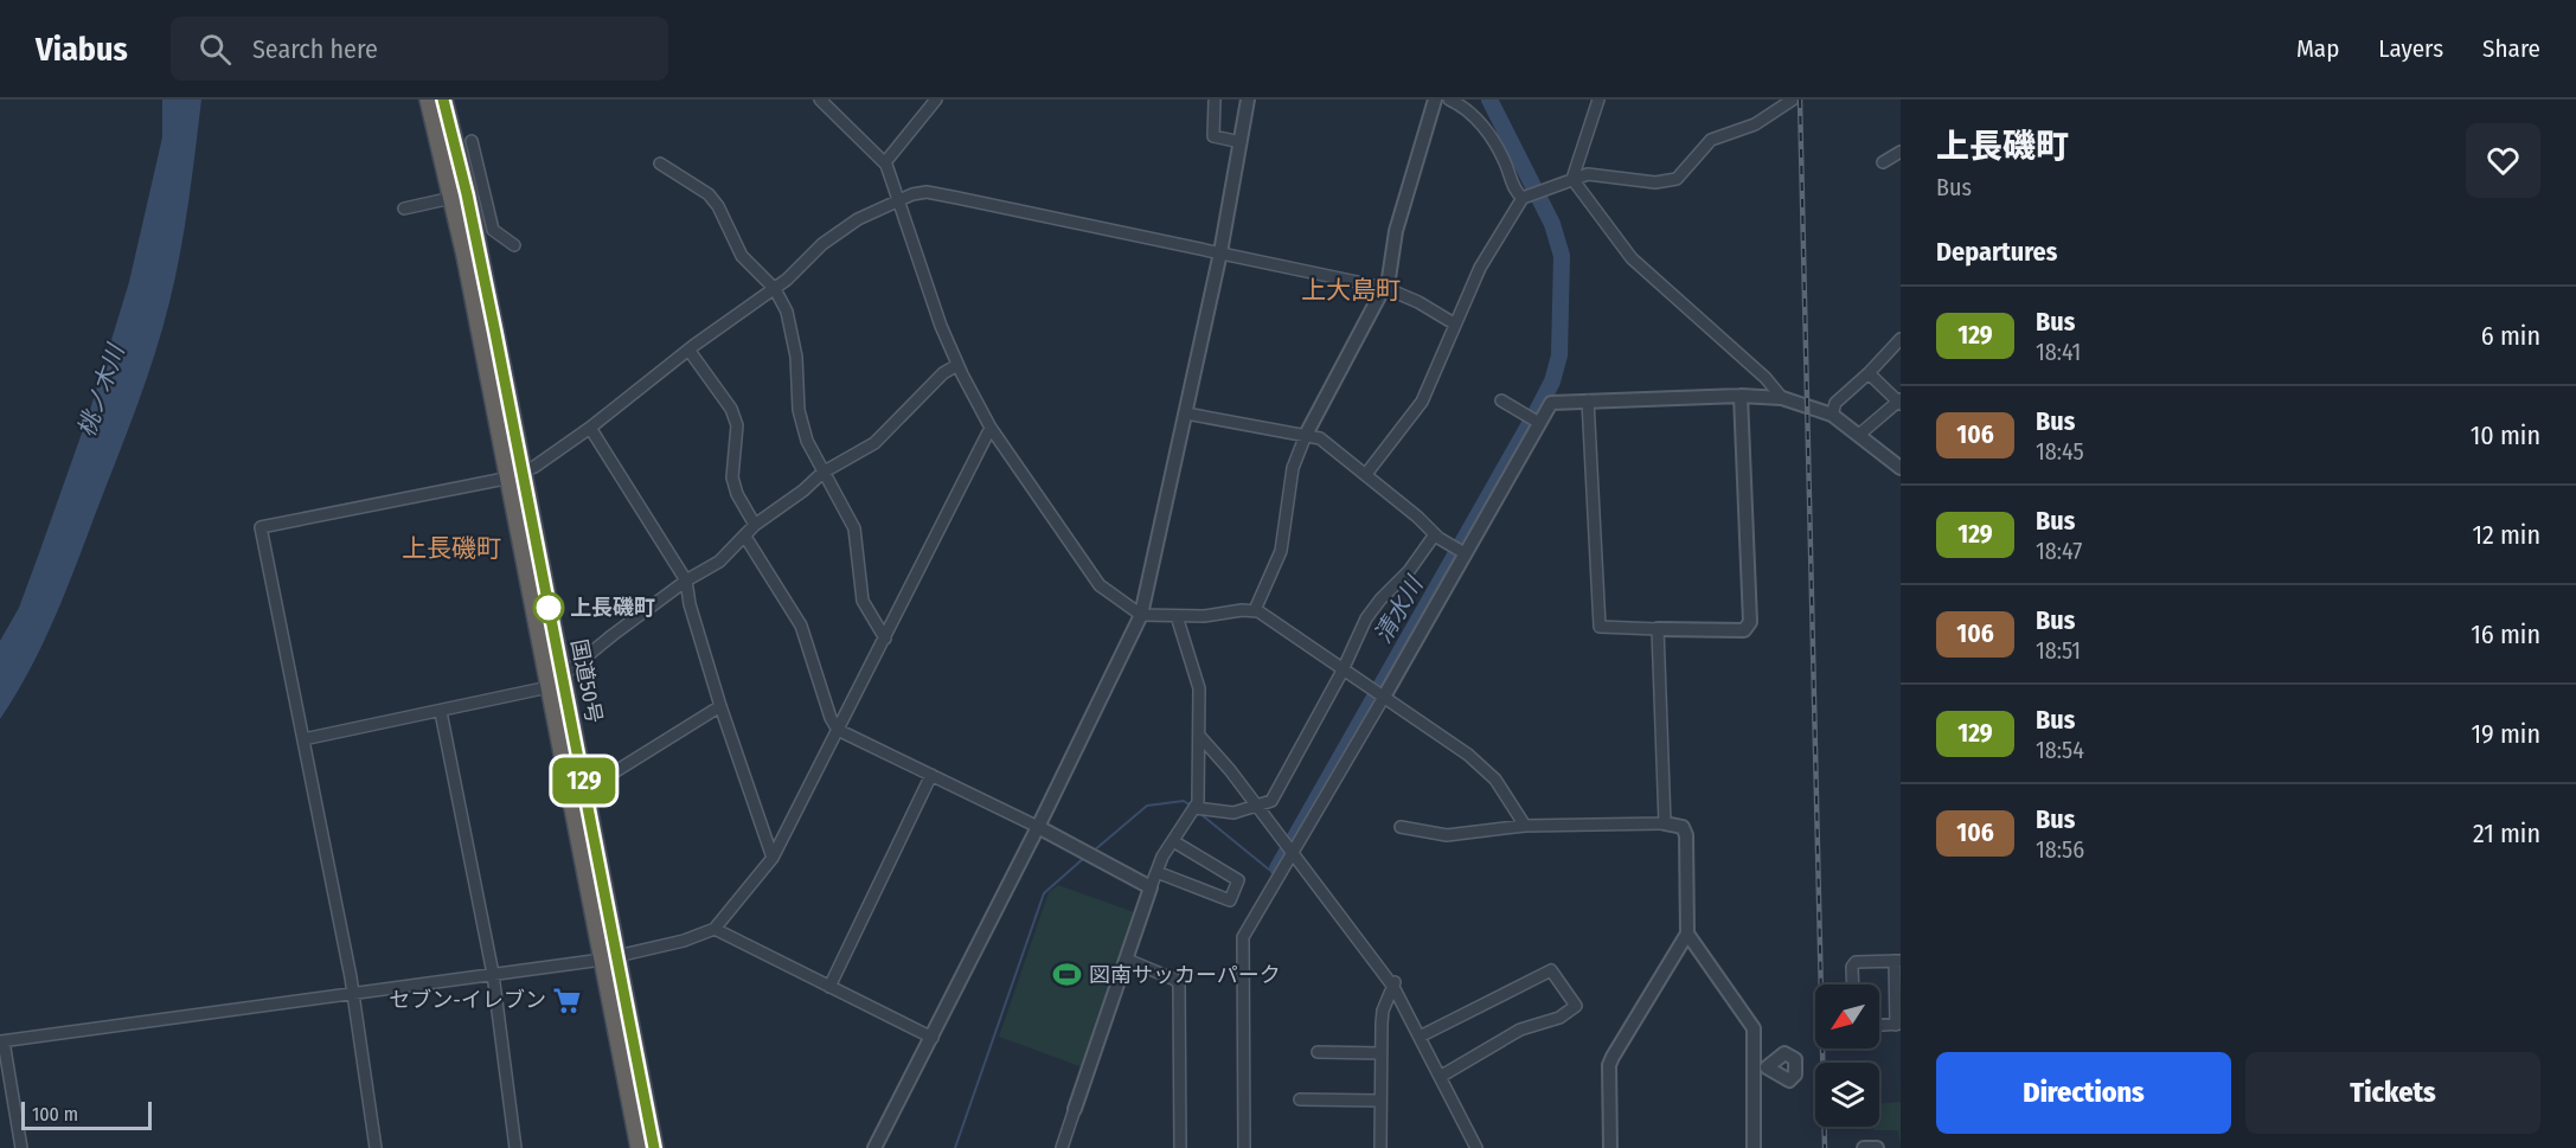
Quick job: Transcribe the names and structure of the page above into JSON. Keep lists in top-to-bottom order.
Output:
{
  "streets": {
    "highway": ["国道50号"]
  },
  "districts": ["上大島町", "上長磯町"],
  "water": ["桃ノ木川", "清水川"],
  "places": {
    "other": ["上長磯町"],
    "sports": ["図南サッカーパーク"],
    "supermarket": ["セブン-イレブン"]
  },
  "lines": ["bus line 129"],
  "scale_bar": "100 m",
  "north": "bottom left",
  "page": {
    "header": "Viabus",
    "search": "Search here",
    "nav": ["Map", "Layers", "Share"],
    "on_map": "129",
    "heading": [
      ["上長磯町", "Bus"],
      "Departures"
    ],
    "list": [
      {
        "mark": "129",
        "name": "Bus",
        "note": "18:41",
        "value": "6 min"
      },
      {
        "mark": "106",
        "name": "Bus",
        "note": "18:45",
        "value": "10 min"
      },
      {
        "mark": "129",
        "name": "Bus",
        "note": "18:47",
        "value": "12 min"
      },
      {
        "mark": "106",
        "name": "Bus",
        "note": "18:51",
        "value": "16 min"
      },
      {
        "mark": "129",
        "name": "Bus",
        "note": "18:54",
        "value": "19 min"
      },
      {
        "mark": "106",
        "name": "Bus",
        "note": "18:56",
        "value": "21 min"
      }
    ],
    "buttons": ["Directions", "Tickets"],
    "scale": "100 m"
  }
}
